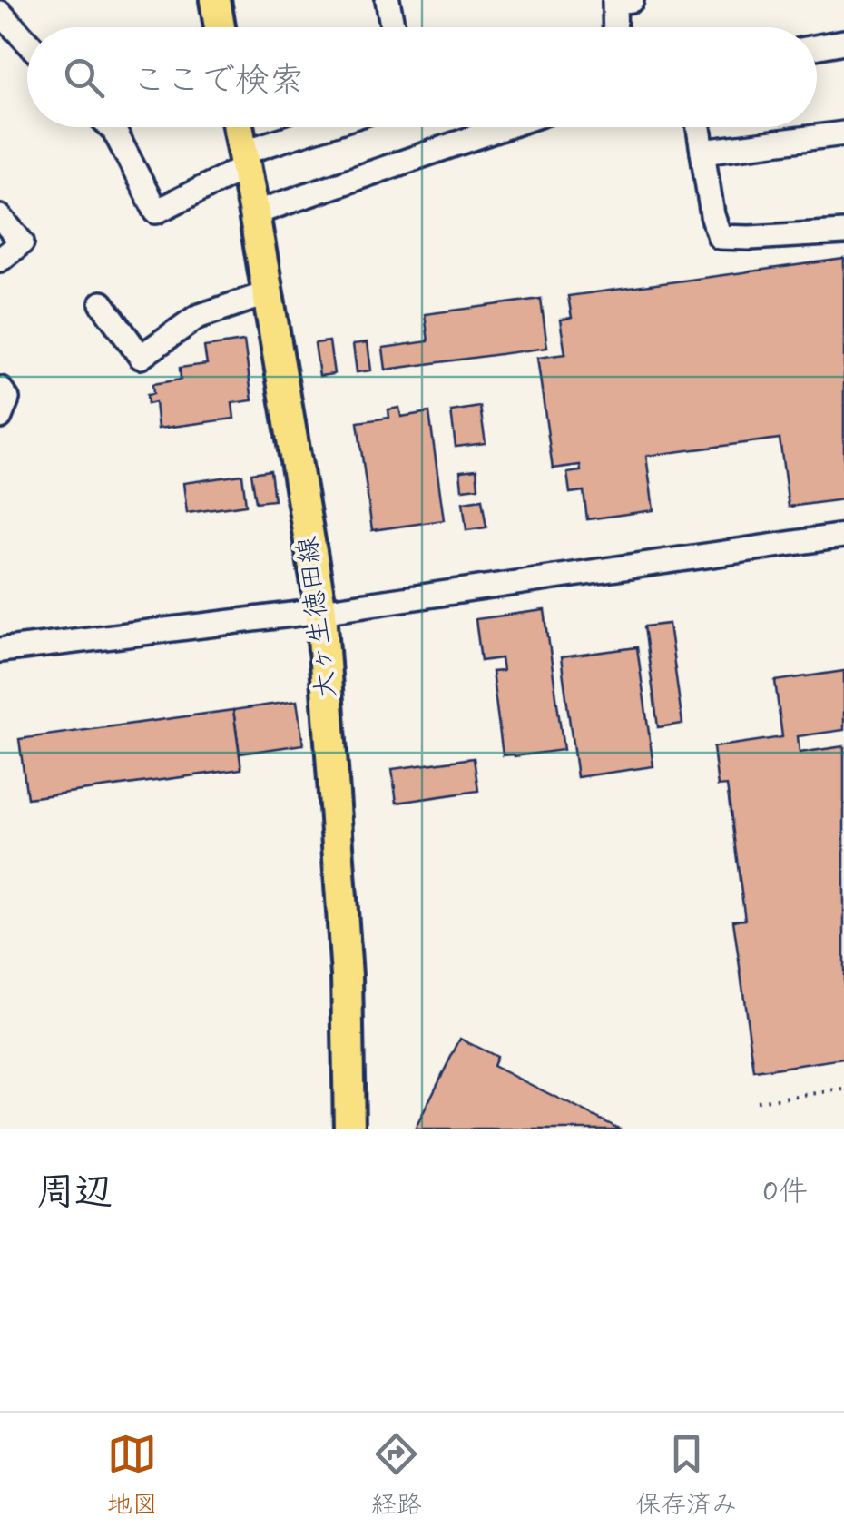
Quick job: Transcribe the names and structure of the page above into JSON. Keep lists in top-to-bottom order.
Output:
{
  "streets": {
    "main road": ["大ヶ生徳田線"]
  },
  "page": {
    "search": "ここで検索",
    "heading": ["周辺", "0件"],
    "nav": ["地図", "経路", "保存済み"]
  }
}
